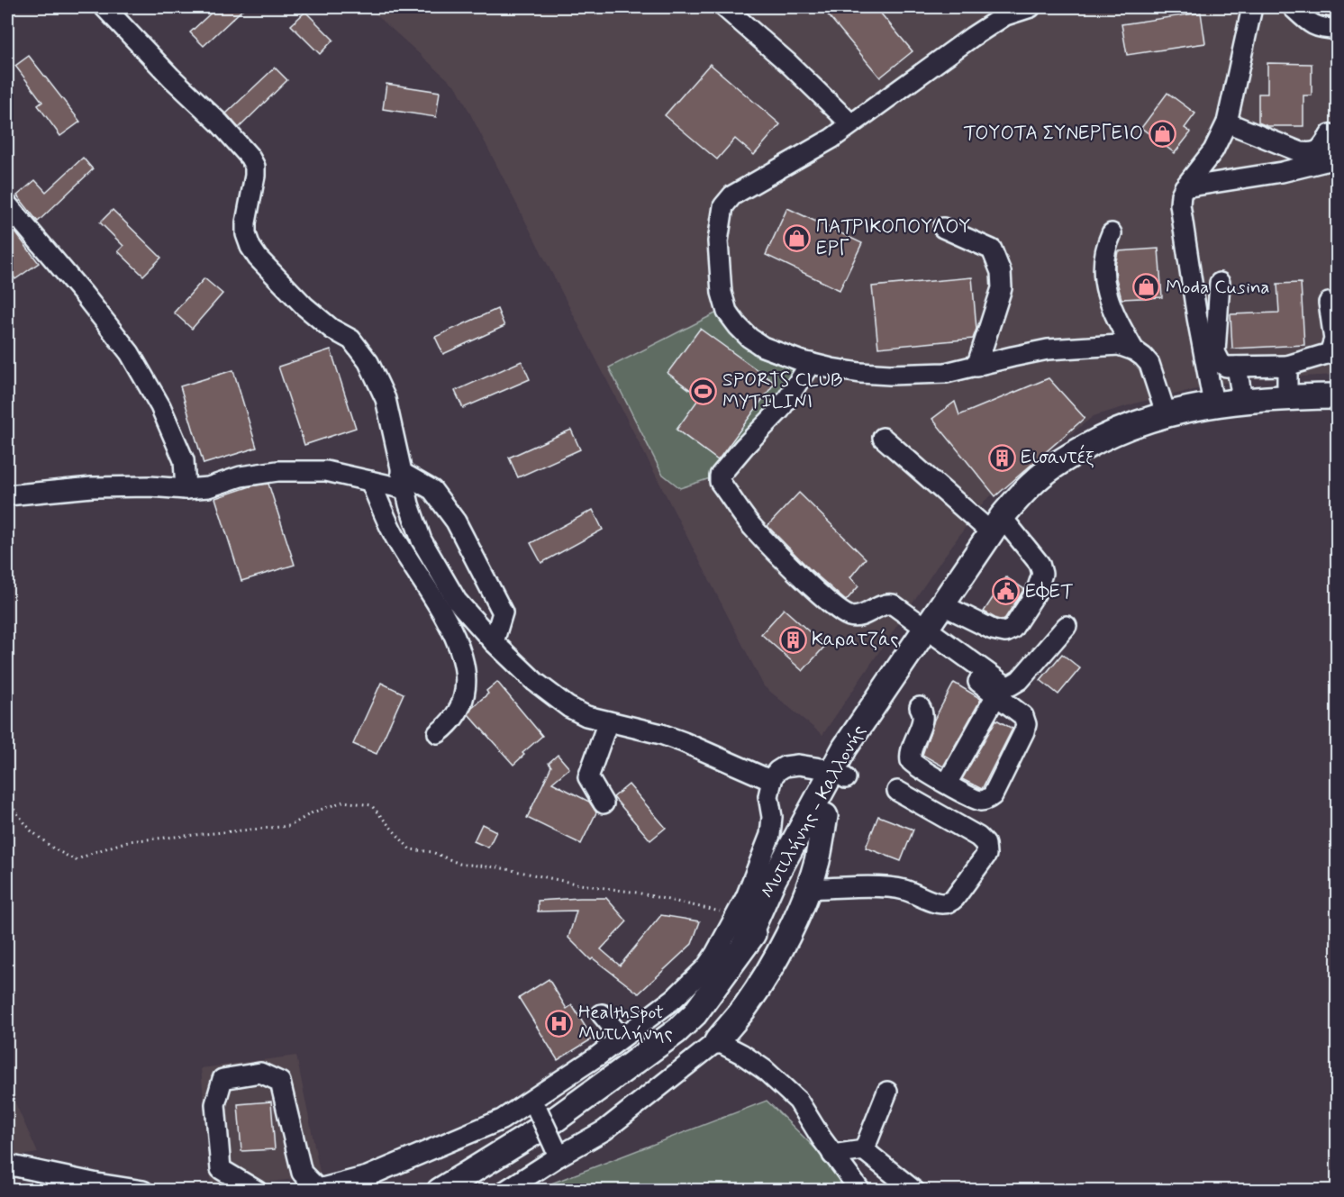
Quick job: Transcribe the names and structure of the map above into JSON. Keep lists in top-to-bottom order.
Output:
{
  "streets": {
    "main road": ["Μυτιλήνης - Καλλονής"]
  },
  "places": {
    "shop": ["ΤΟΥΟΤΑ ΣΥΝΕΡΓΕΙΟ", "ΠΑΤΡΙΚΟΠΟΥΛΟΥ ΕΡΓ", "Moda Cusina"],
    "sports": ["SPORTS CLUB MYTILINI"],
    "building": ["Εισαντέξ", "Καρατζάς"],
    "public building": ["ΕΦΕΤ"],
    "hospital": ["HealthSpot Μυτιλήνης"]
  }
}
